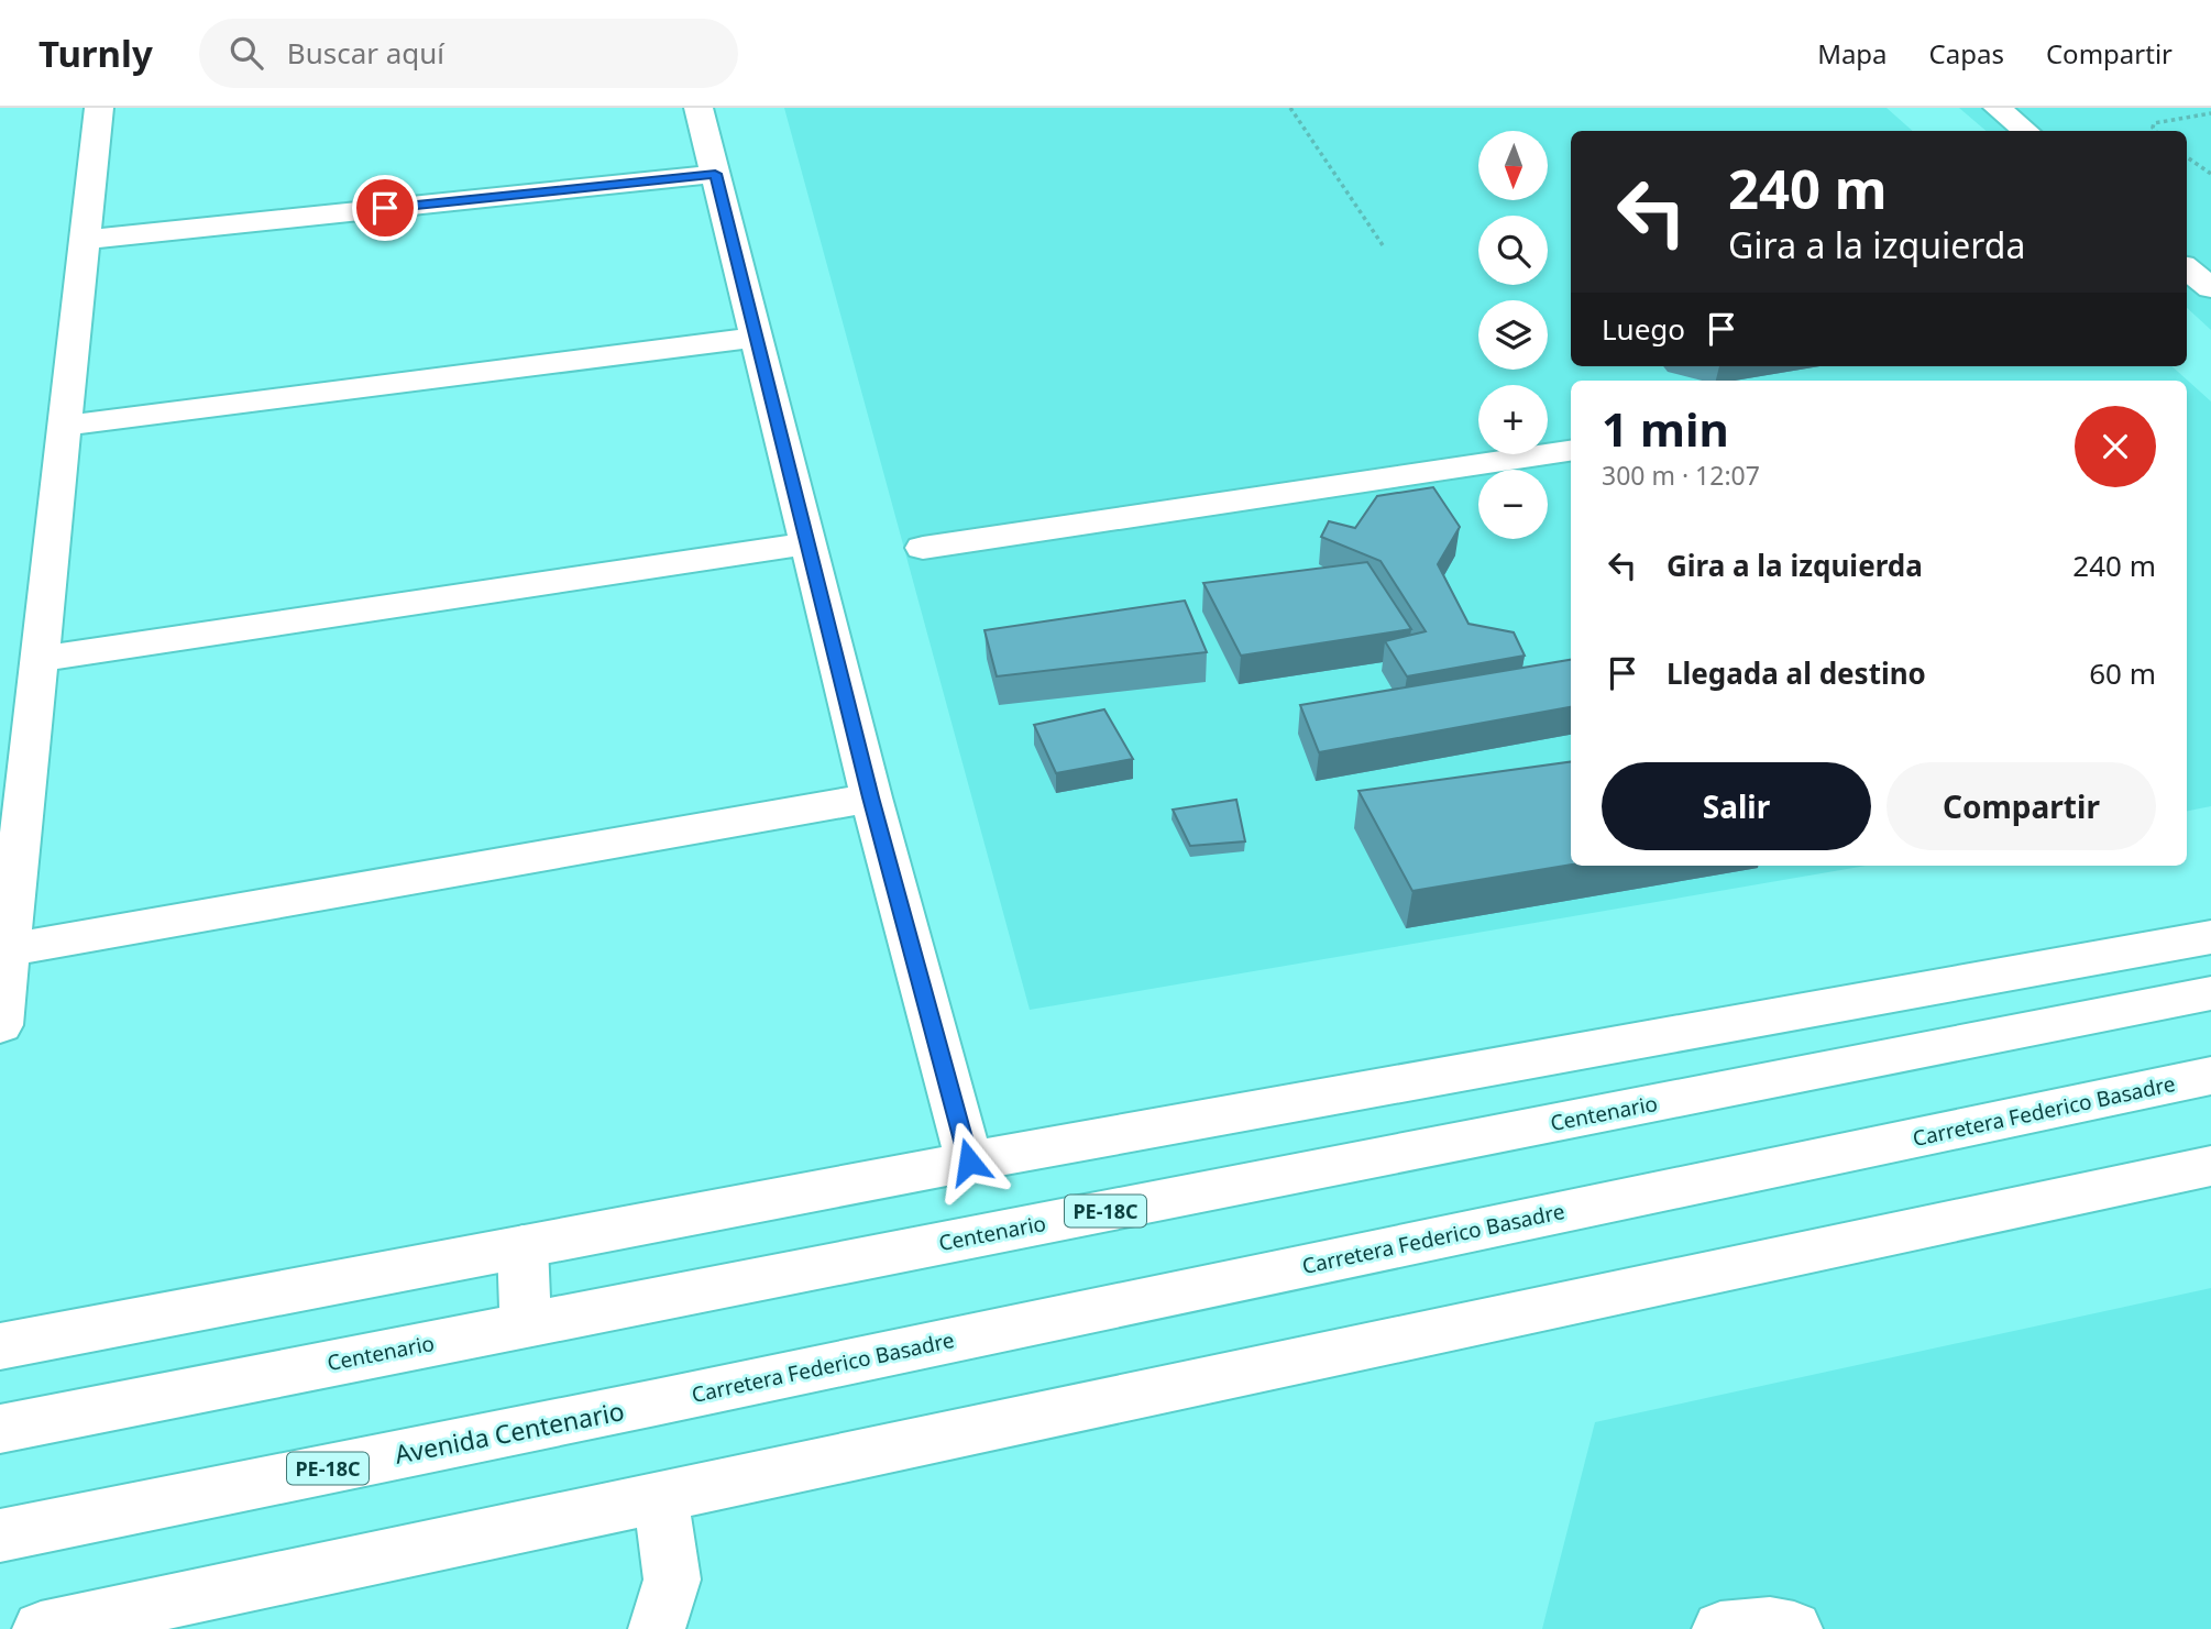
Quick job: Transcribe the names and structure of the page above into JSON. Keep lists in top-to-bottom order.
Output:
{
  "streets": {
    "main road": [
      "Carretera Federico Basadre",
      "Centenario",
      "PE-18C",
      "Avenida Centenario"
    ]
  },
  "crossings": [
    ["Carretera Federico Basadre", "Avenida Centenario"]
  ],
  "north": "bottom",
  "page": {
    "header": "Turnly",
    "search": "Buscar aquí",
    "nav": ["Mapa", "Capas", "Compartir"],
    "map_buttons": ["+", "−"],
    "turn": ["240 m", "Gira a la izquierda"],
    "then": "Luego",
    "heading": ["1 min", "300 m · 12:07"],
    "list": [
      {
        "name": "Gira a la izquierda",
        "value": "240 m"
      },
      {
        "name": "Llegada al destino",
        "value": "60 m"
      }
    ],
    "buttons": ["Salir", "Compartir"]
  }
}
